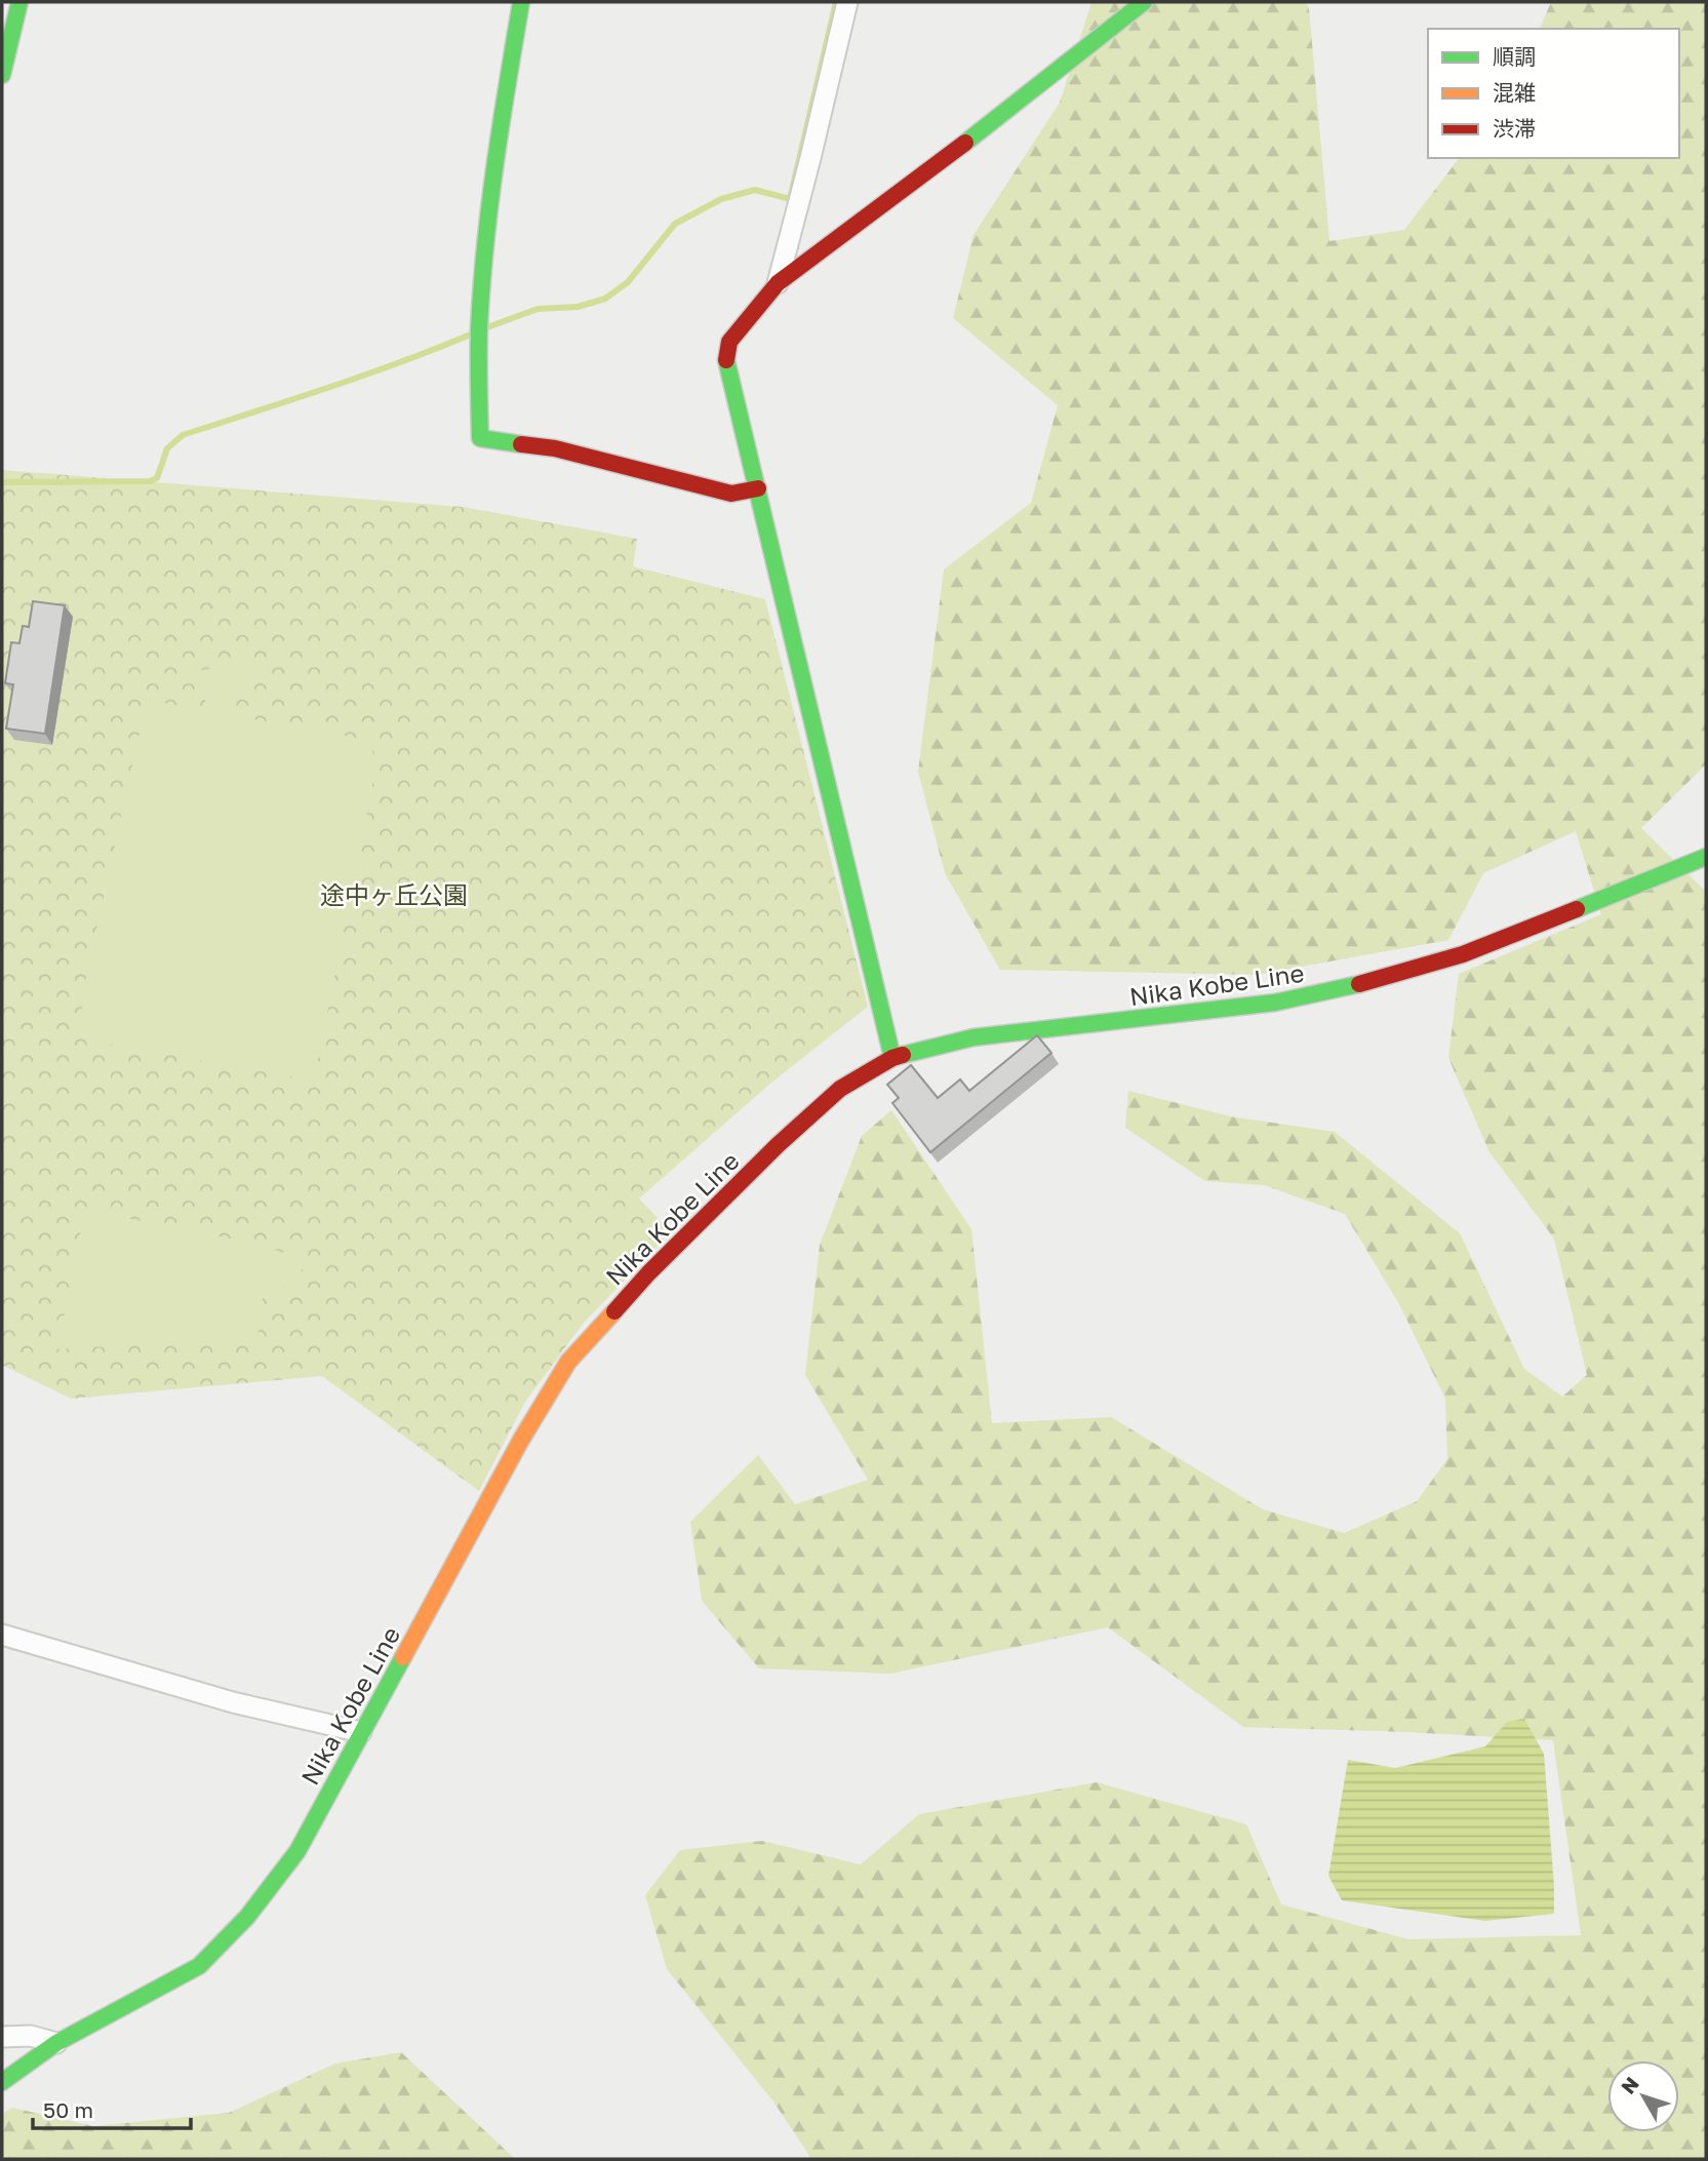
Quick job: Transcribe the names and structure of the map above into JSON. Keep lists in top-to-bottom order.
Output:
{
  "streets": {
    "main road": ["Nika Kobe Line"]
  },
  "parks": ["途中ヶ丘公園"],
  "legend": ["順調", "混雑", "渋滞"],
  "scale_bar": "50 m",
  "north": "top left"
}
